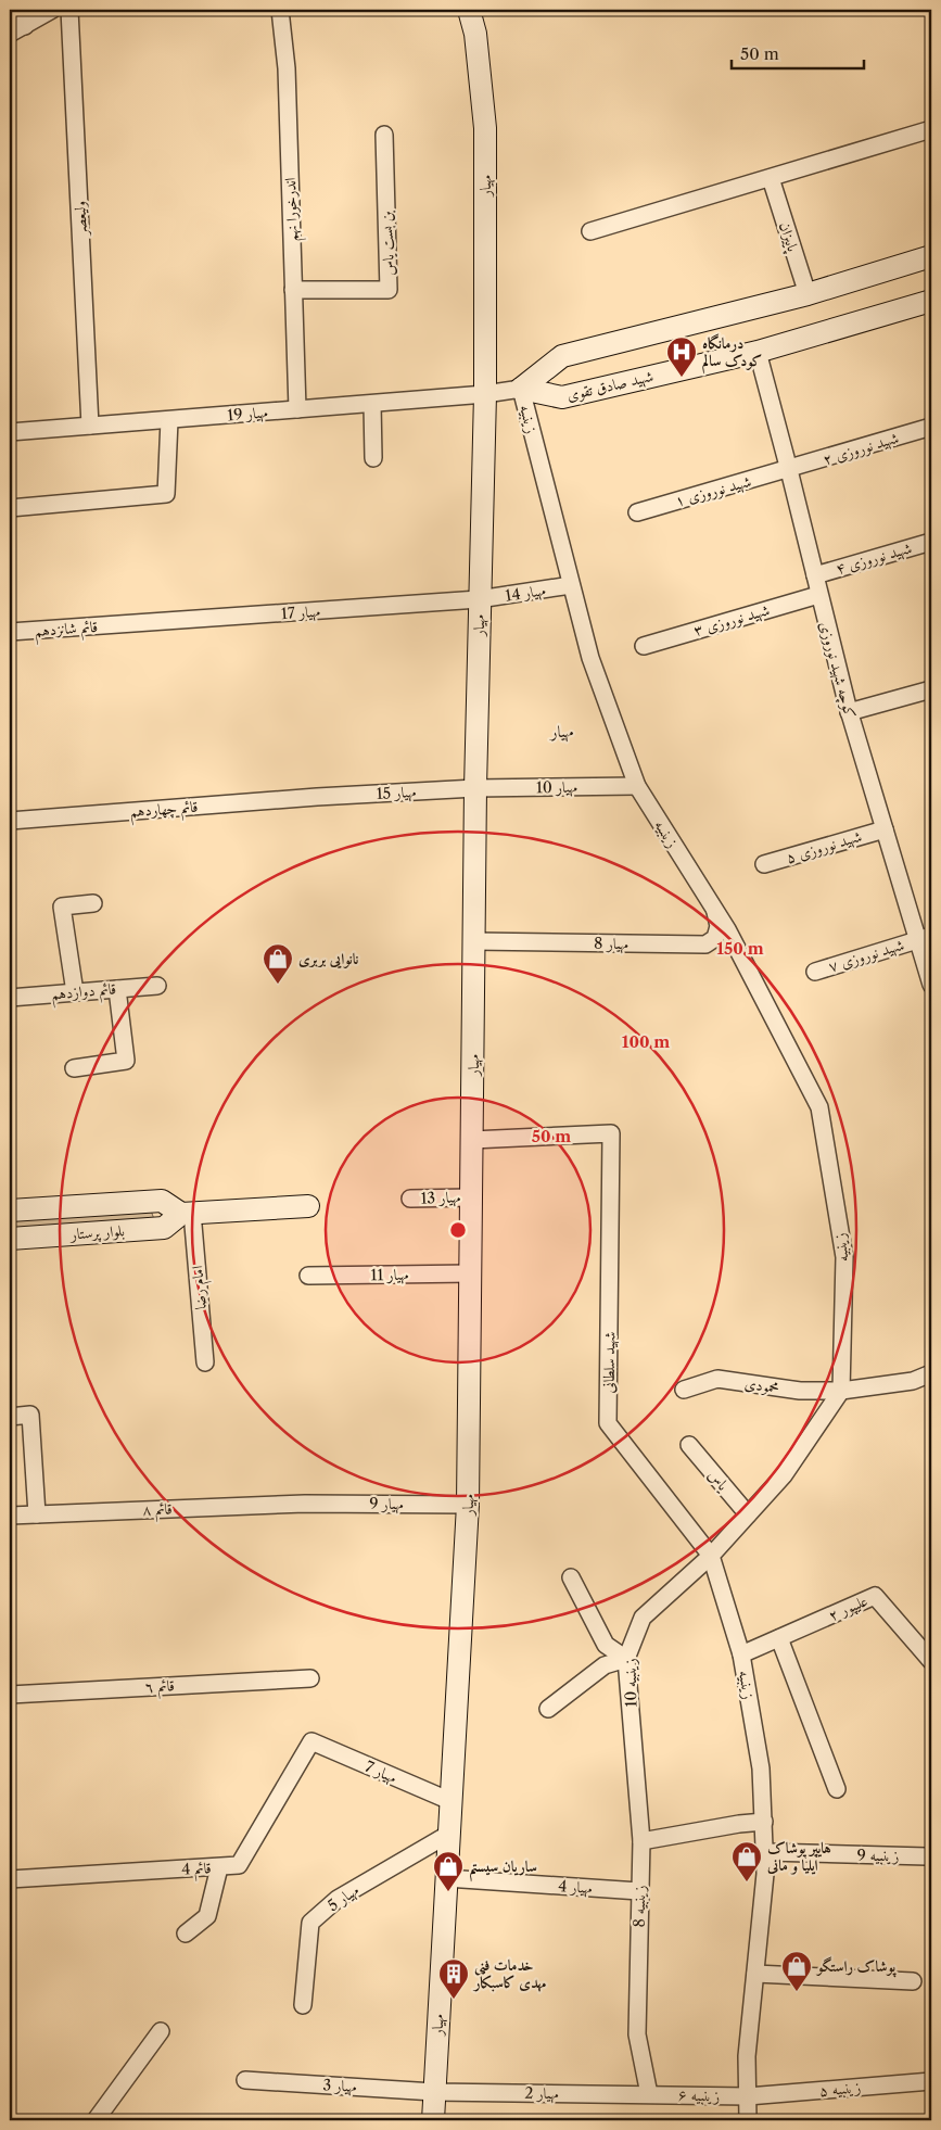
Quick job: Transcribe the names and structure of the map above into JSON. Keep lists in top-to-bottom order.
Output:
{
  "streets": {
    "street": [
      "مهیار",
      "اندرخورا نهم",
      "ولیعصر",
      "پاییزان",
      "بن بست یاس",
      "شهید صادق تقوی",
      "مهیار 19",
      "زینبیه",
      "شهید نوروزی ۲",
      "شهید نوروزی ۱",
      "شهید نوروزی ۴",
      "مهیار 14",
      "مهیار 17",
      "شهید نوروزی ۳",
      "قائم شانزدهم",
      "کوچه شهید نوروزی",
      "مهیار 10",
      "مهیار 15",
      "قائم چهاردهم",
      "شهید نوروزی ۵",
      "مهیار 8",
      "شهید نوروزی ۷",
      "قائم دوازدهم",
      "مهیار 13",
      "بلوار پرستار",
      "مهیار 11",
      "امام رضا",
      "شهید سلطانی",
      "محمودی",
      "یاس",
      "مهیار 9",
      "قائم ٨",
      "علیپور ۲",
      "زینبیه 10",
      "قائم ٦",
      "مهیار 7",
      "زینبیه 9",
      "قائم 4",
      "مهیار 4",
      "مهیار 5",
      "زینبیه 8",
      "مهیار 3",
      "زینبیه ۵",
      "مهیار 2",
      "زینبیه ۶"
    ]
  },
  "crossings": [
    ["مهیار", "مهیار 19"],
    ["مهیار", "مهیار 14"],
    ["مهیار", "مهیار 17"],
    ["مهیار", "مهیار 10"],
    ["مهیار", "مهیار 15"],
    ["مهیار", "مهیار 8"],
    ["مهیار", "مهیار 13"],
    ["مهیار", "مهیار 11"],
    ["مهیار", "شهید سلطانی"],
    ["مهیار", "مهیار 9"],
    ["مهیار", "مهیار 7"],
    ["مهیار", "مهیار 4"],
    ["مهیار", "مهیار 5"],
    ["مهیار", "مهیار 3"],
    ["مهیار", "مهیار 2"],
    ["اندرخورا نهم", "بن بست یاس"],
    ["اندرخورا نهم", "مهیار 19"],
    ["ولیعصر", "مهیار 19"],
    ["شهید صادق تقوی", "مهیار 19"],
    ["شهید صادق تقوی", "زینبیه"],
    ["شهید صادق تقوی", "کوچه شهید نوروزی"],
    ["مهیار 19", "زینبیه"],
    ["زینبیه", "مهیار 14"],
    ["زینبیه", "مهیار 10"],
    ["زینبیه", "مهیار 8"],
    ["زینبیه", "شهید سلطانی"],
    ["زینبیه", "محمودی"],
    ["زینبیه", "علیپور ۲"],
    ["زینبیه", "زینبیه 10"],
    ["زینبیه", "زینبیه 9"],
    ["زینبیه", "زینبیه ۵"],
    ["زینبیه", "زینبیه ۶"],
    ["شهید نوروزی ۲", "شهید نوروزی ۱"],
    ["شهید نوروزی ۲", "کوچه شهید نوروزی"],
    ["شهید نوروزی ۱", "کوچه شهید نوروزی"],
    ["شهید نوروزی ۴", "کوچه شهید نوروزی"],
    ["مهیار 14", "مهیار 17"],
    ["مهیار 17", "قائم شانزدهم"],
    ["شهید نوروزی ۳", "کوچه شهید نوروزی"],
    ["کوچه شهید نوروزی", "شهید نوروزی ۵"],
    ["کوچه شهید نوروزی", "شهید نوروزی ۷"],
    ["مهیار 10", "مهیار 15"],
    ["مهیار 15", "قائم چهاردهم"],
    ["بلوار پرستار", "امام رضا"],
    ["شهید سلطانی", "زینبیه 10"],
    ["مهیار 9", "قائم ٨"],
    ["زینبیه 10", "زینبیه 8"],
    ["مهیار 7", "قائم 4"],
    ["مهیار 4", "زینبیه 8"],
    ["زینبیه 8", "مهیار 2"],
    ["زینبیه 8", "زینبیه ۶"],
    ["مهیار 3", "مهیار 2"],
    ["زینبیه ۵", "زینبیه ۶"],
    ["مهیار 2", "زینبیه ۶"]
  ],
  "districts": ["مهیار"],
  "places": {
    "hospital": ["درمانگاه کودک سالم"],
    "shop": [
      "نانوایی بربری",
      "هایپر پوشاک ایلیا و مانی",
      "ساریان سیستم",
      "پوشاک راستگو"
    ],
    "building": ["خدمات فنی مهدی کاسبکار"]
  },
  "scale_bar": "50 m",
  "rings": ["150 m", "100 m", "50 m"]
}
